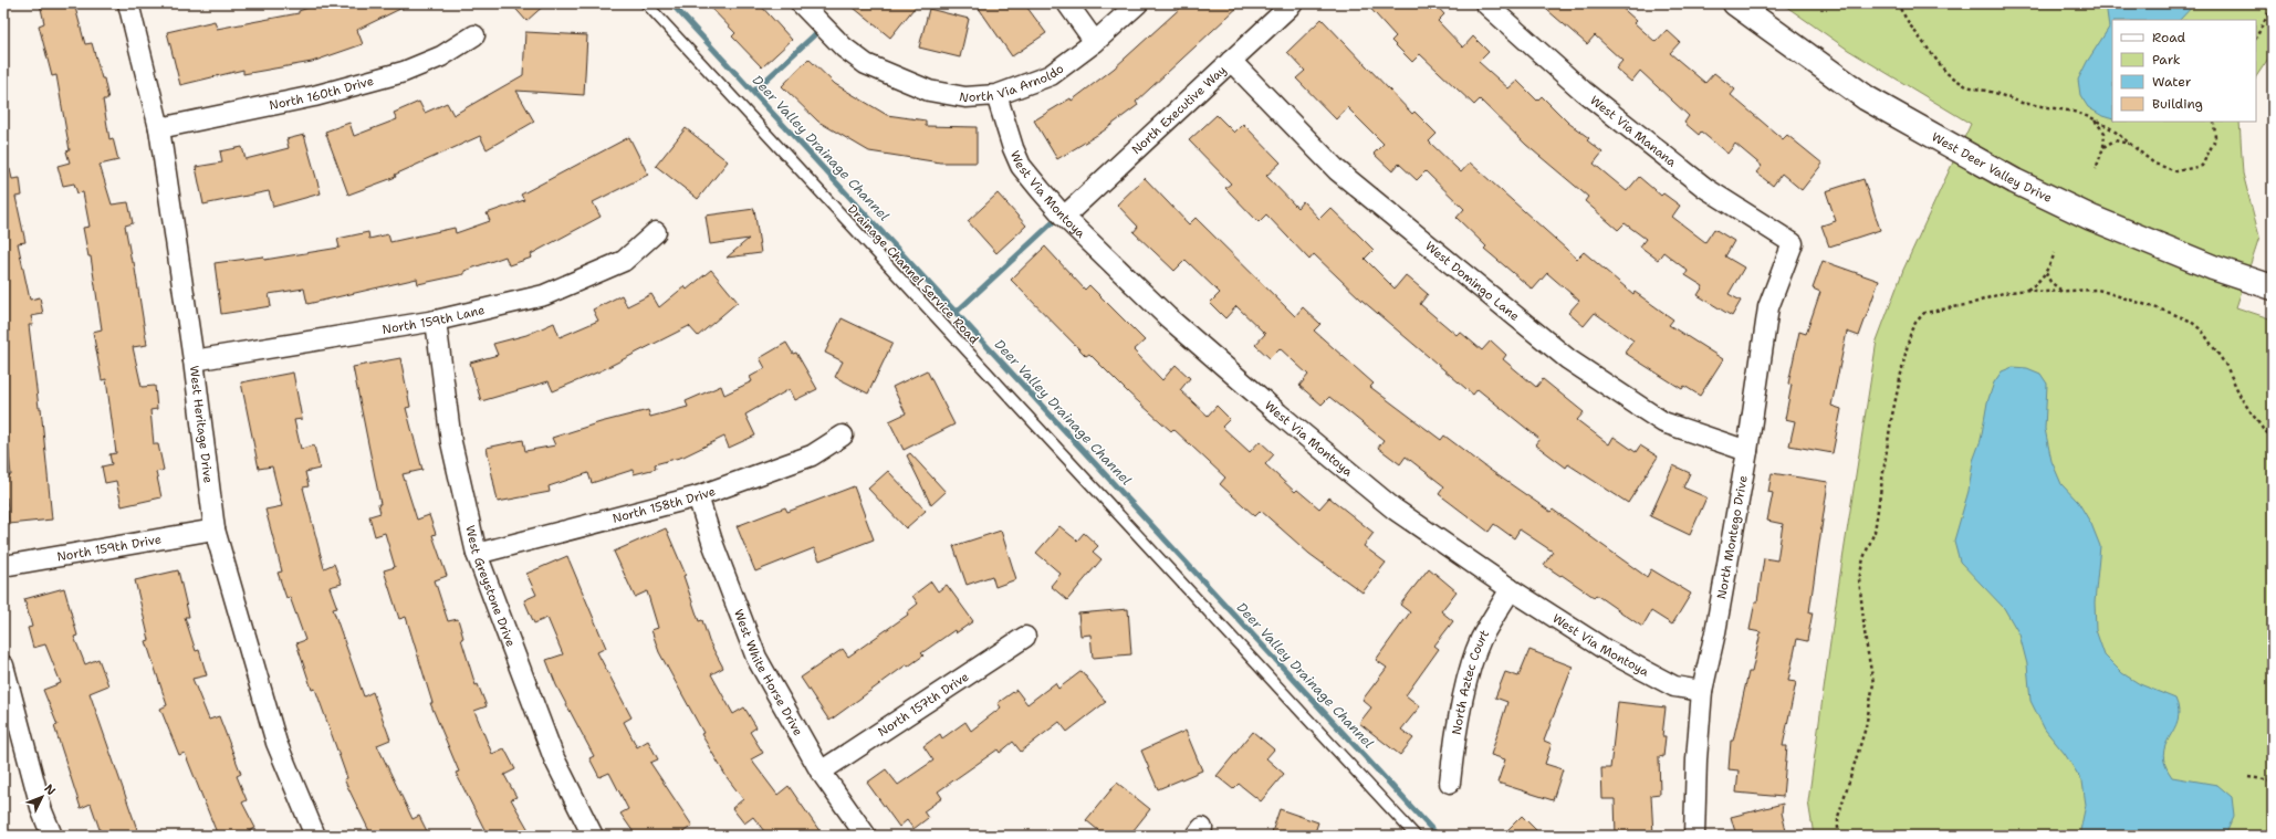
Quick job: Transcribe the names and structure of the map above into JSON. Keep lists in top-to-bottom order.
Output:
{
  "streets": {
    "street": [
      "North Via Arnoldo",
      "North 160th Drive",
      "North Executive Way",
      "West Via Manana",
      "West Deer Valley Drive",
      "West Via Montoya",
      "West Domingo Lane",
      "North 159th Lane",
      "West Heritage Drive",
      "North 158th Drive",
      "North Montego Drive",
      "North 159th Drive",
      "West Greystone Drive",
      "West White Horse Drive",
      "North Aztec Court",
      "North 157th Drive"
    ],
    "lane": ["Drainage Channel Service Road"]
  },
  "crossings": [
    ["North Via Arnoldo", "West Via Montoya"],
    ["North 160th Drive", "West Heritage Drive"],
    ["North Executive Way", "West Via Montoya"],
    ["North Executive Way", "West Domingo Lane"],
    ["West Via Manana", "North Montego Drive"],
    ["West Via Montoya", "North Montego Drive"],
    ["West Via Montoya", "North Aztec Court"],
    ["West Domingo Lane", "North Montego Drive"],
    ["North 159th Lane", "West Heritage Drive"],
    ["North 159th Lane", "West Greystone Drive"],
    ["West Heritage Drive", "North 159th Drive"],
    ["North 158th Drive", "West Greystone Drive"],
    ["North 158th Drive", "West White Horse Drive"],
    ["West White Horse Drive", "North 157th Drive"]
  ],
  "water": ["Deer Valley Drainage Channel"],
  "legend": [
    "Road",
    "Park",
    "Water",
    "Building"
  ],
  "north": "top right"
}
